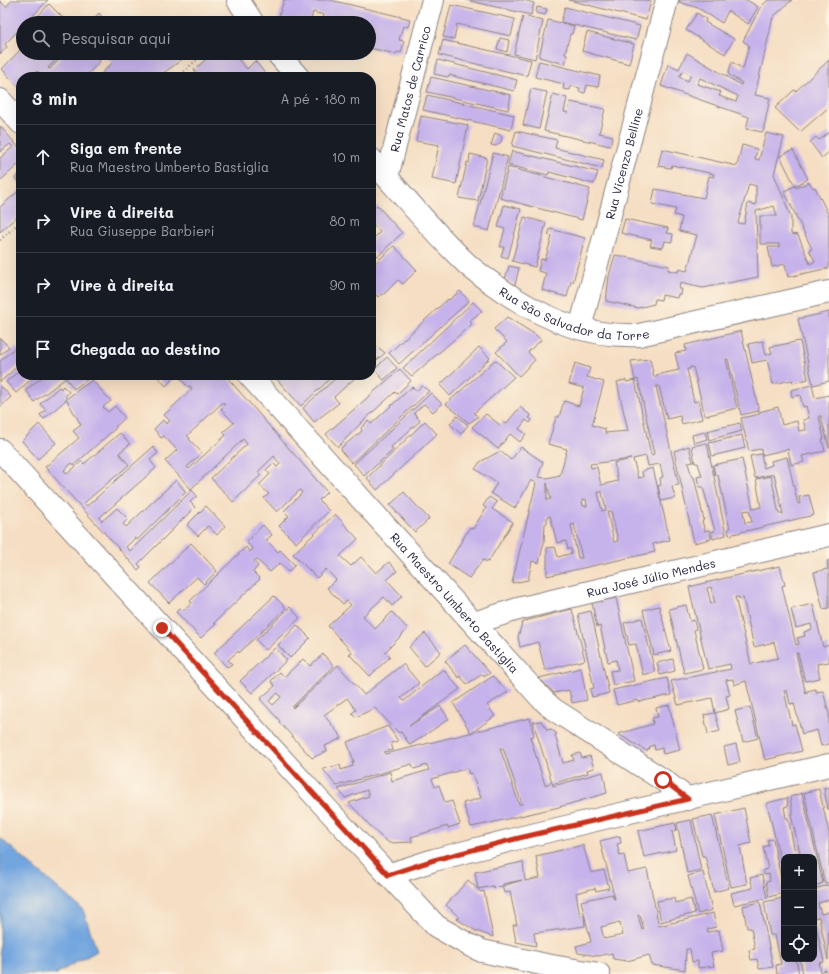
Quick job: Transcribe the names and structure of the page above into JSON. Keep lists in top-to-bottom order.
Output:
{
  "streets": {
    "street": [
      "Rua Matos de Carrico",
      "Rua Vicenzo Belline",
      "Rua São Salvador da Torre",
      "Rua José Júlio Mendes",
      "Rua Maestro Umberto Bastiglia"
    ]
  },
  "crossings": [
    ["Rua Matos de Carrico", "Rua São Salvador da Torre"],
    ["Rua Vicenzo Belline", "Rua São Salvador da Torre"],
    ["Rua José Júlio Mendes", "Rua Maestro Umberto Bastiglia"]
  ],
  "page": {
    "search": "Pesquisar aqui",
    "heading": ["3 min", "A pé · 180 m"],
    "list": [
      ["Siga em frente", "Rua Maestro Umberto Bastiglia", "10 m"],
      ["Vire à direita", "Rua Giuseppe Barbieri", "80 m"],
      ["Vire à direita", "90 m"],
      "Chegada ao destino"
    ],
    "map_buttons": ["+", "−"]
  }
}
